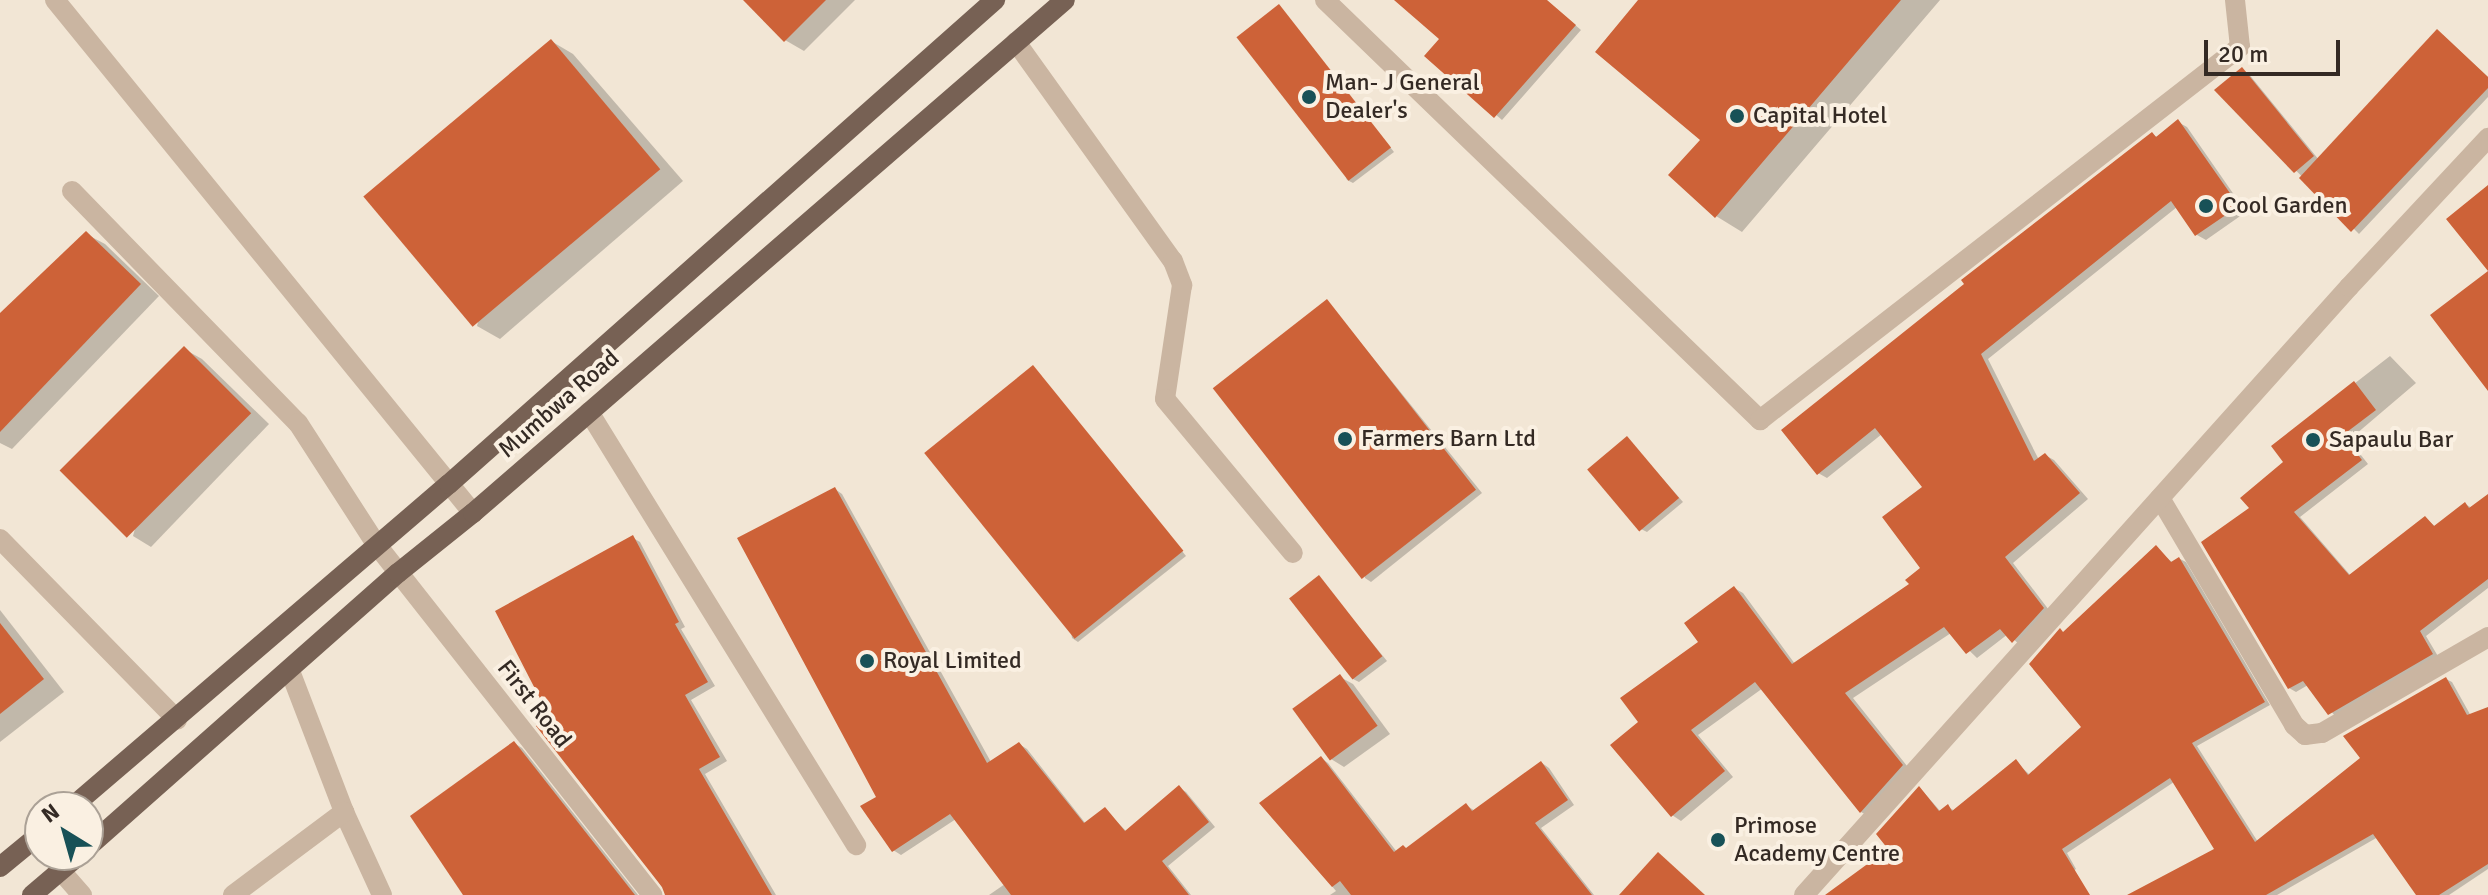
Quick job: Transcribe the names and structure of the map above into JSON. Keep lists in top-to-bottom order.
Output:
{
  "streets": {
    "main road": ["Mumbwa Road"],
    "street": ["First Road"]
  },
  "crossings": [
    ["Mumbwa Road", "First Road"]
  ],
  "places": [
    "Man- J General Dealer's",
    "Capital Hotel",
    "Cool Garden",
    "Farmers Barn Ltd",
    "Sapaulu Bar",
    "Royal Limited",
    "Primose Academy Centre"
  ],
  "scale_bar": "20 m",
  "north": "top left"
}
